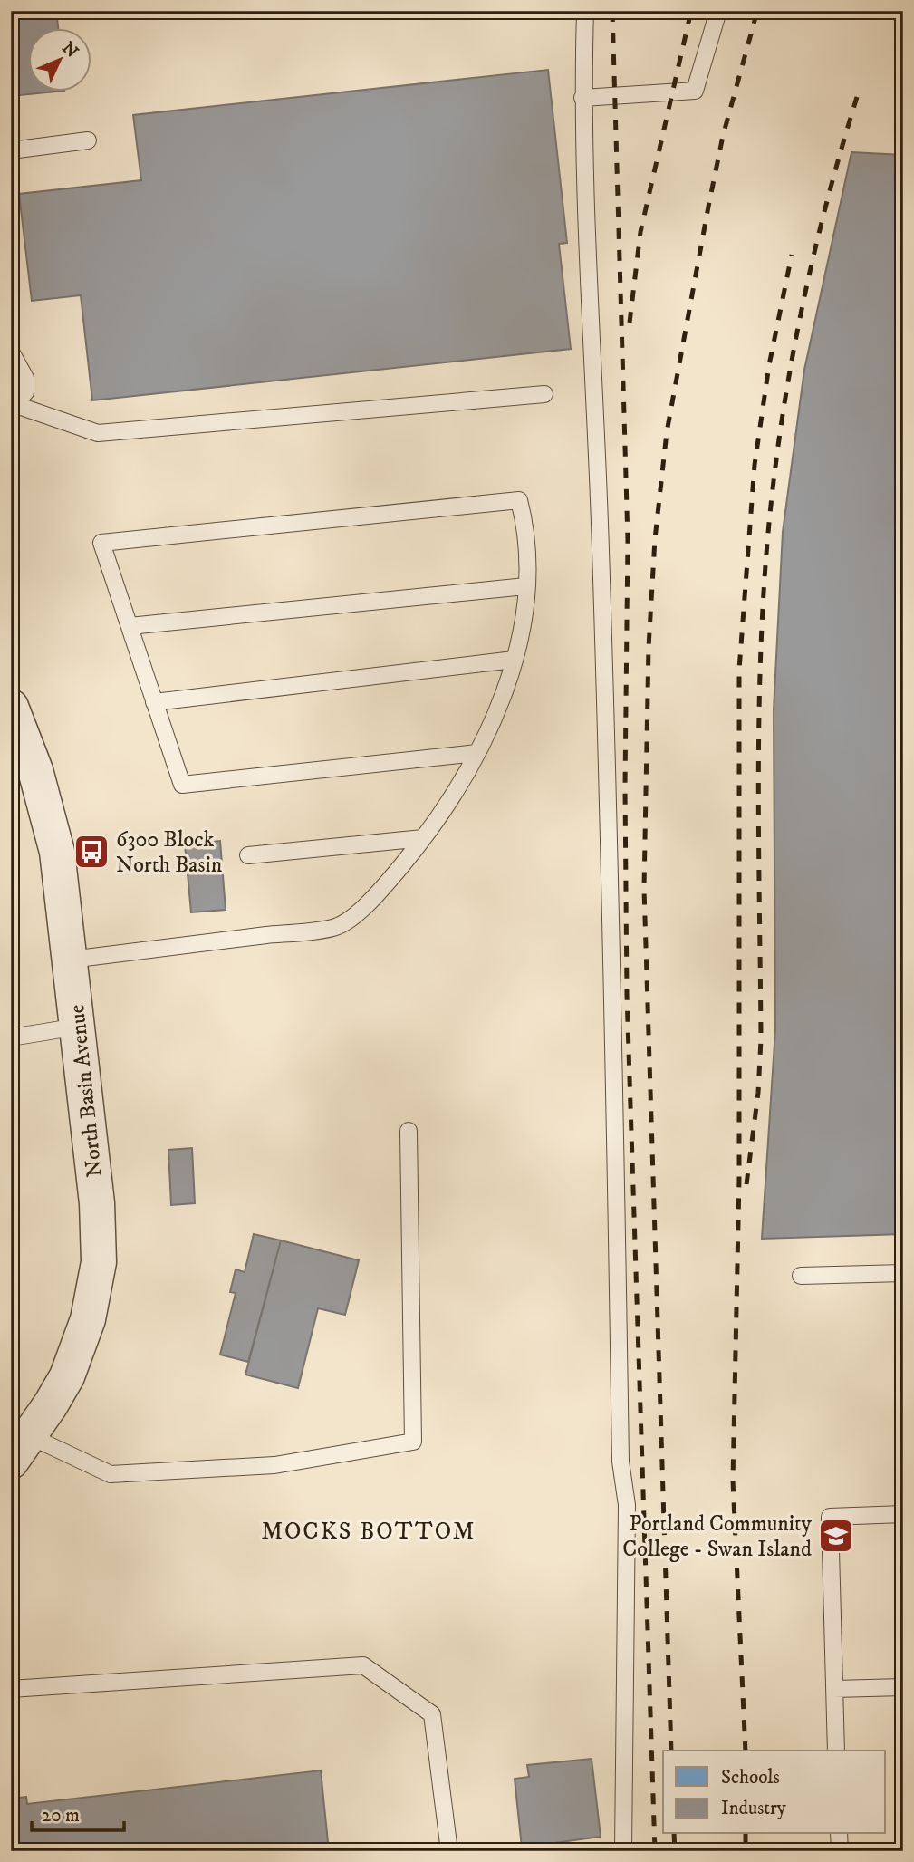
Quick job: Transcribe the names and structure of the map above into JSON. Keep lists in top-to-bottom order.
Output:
{
  "streets": {
    "street": ["North Basin Avenue"]
  },
  "districts": ["MOCKS BOTTOM"],
  "places": {
    "bus stop": ["6300 Block North Basin"],
    "school or university": ["Portland Community College - Swan Island"]
  },
  "legend": ["Schools", "Industry"],
  "scale_bar": "20 m",
  "north": "top right"
}
